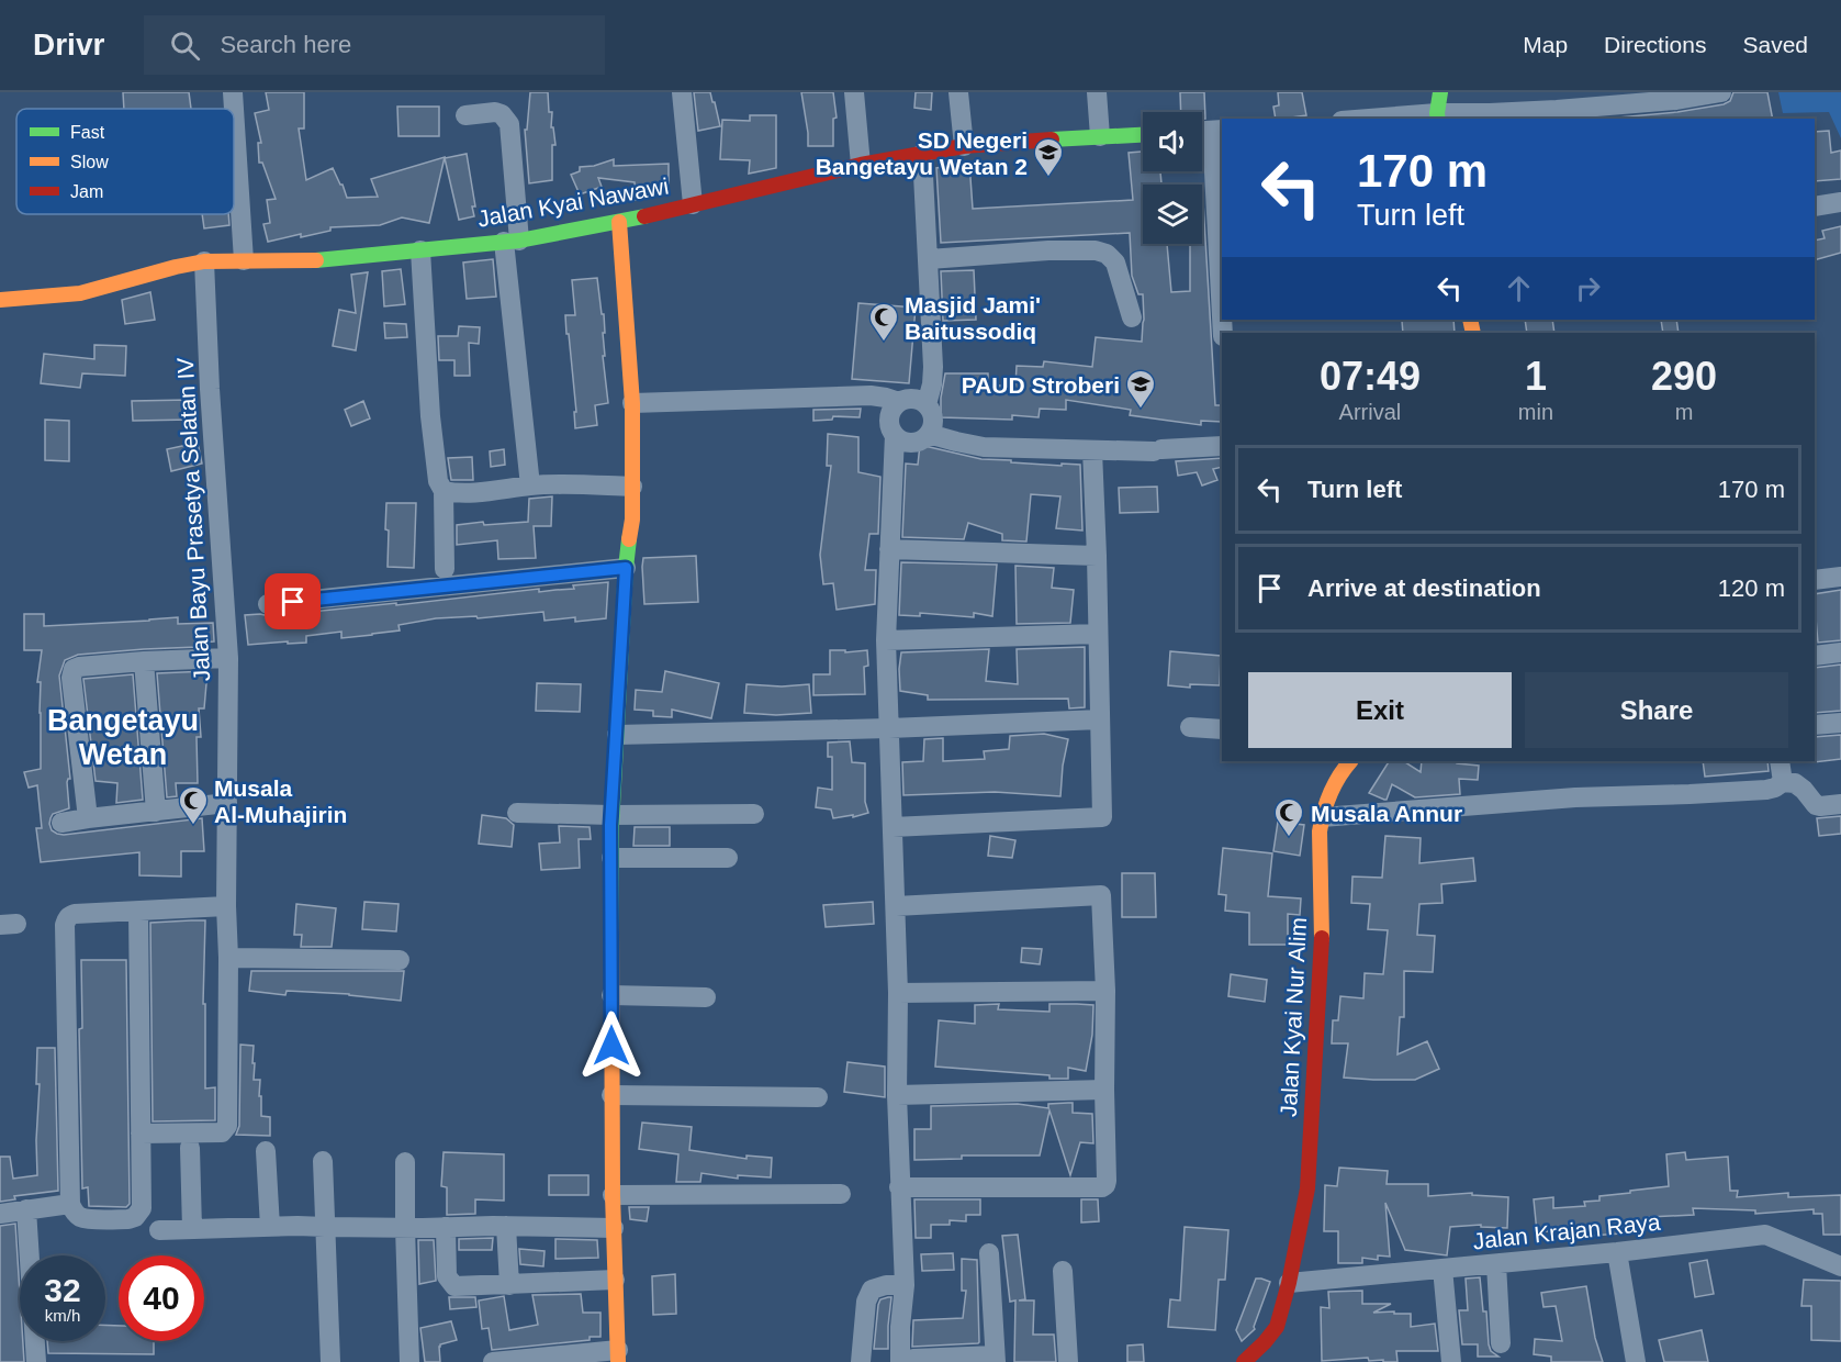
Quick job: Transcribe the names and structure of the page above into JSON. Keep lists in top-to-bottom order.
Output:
{
  "streets": {
    "street": [
      "Jalan Kyai Nawawi",
      "Jalan Bayu Prasetya Selatan IV",
      "Jalan Kyai Nur Alim",
      "Jalan Krajan Raya"
    ]
  },
  "crossings": [
    ["Jalan Kyai Nawawi", "Jalan Bayu Prasetya Selatan IV"],
    ["Jalan Kyai Nur Alim", "Jalan Krajan Raya"]
  ],
  "districts": ["Bangetayu Wetan"],
  "places": {
    "school or university": ["SD Negeri Bangetayu Wetan 2", "PAUD Stroberi"],
    "mosque": ["Masjid Jami' Baitussodiq", "Musala Al-Muhajirin", "Musala Annur"]
  },
  "legend": ["Fast", "Slow", "Jam"],
  "page": {
    "header": "Drivr",
    "search": "Search here",
    "nav": ["Map", "Directions", "Saved"],
    "turn": ["170 m", "Turn left"],
    "eta": [
      "07:49",
      "Arrival",
      "1",
      "min",
      "290",
      "m"
    ],
    "list": [
      {
        "name": "Turn left",
        "value": "170 m"
      },
      {
        "name": "Arrive at destination",
        "value": "120 m"
      }
    ],
    "buttons": ["Exit", "Share"],
    "speed": "32 km/h",
    "limit": "40"
  }
}
